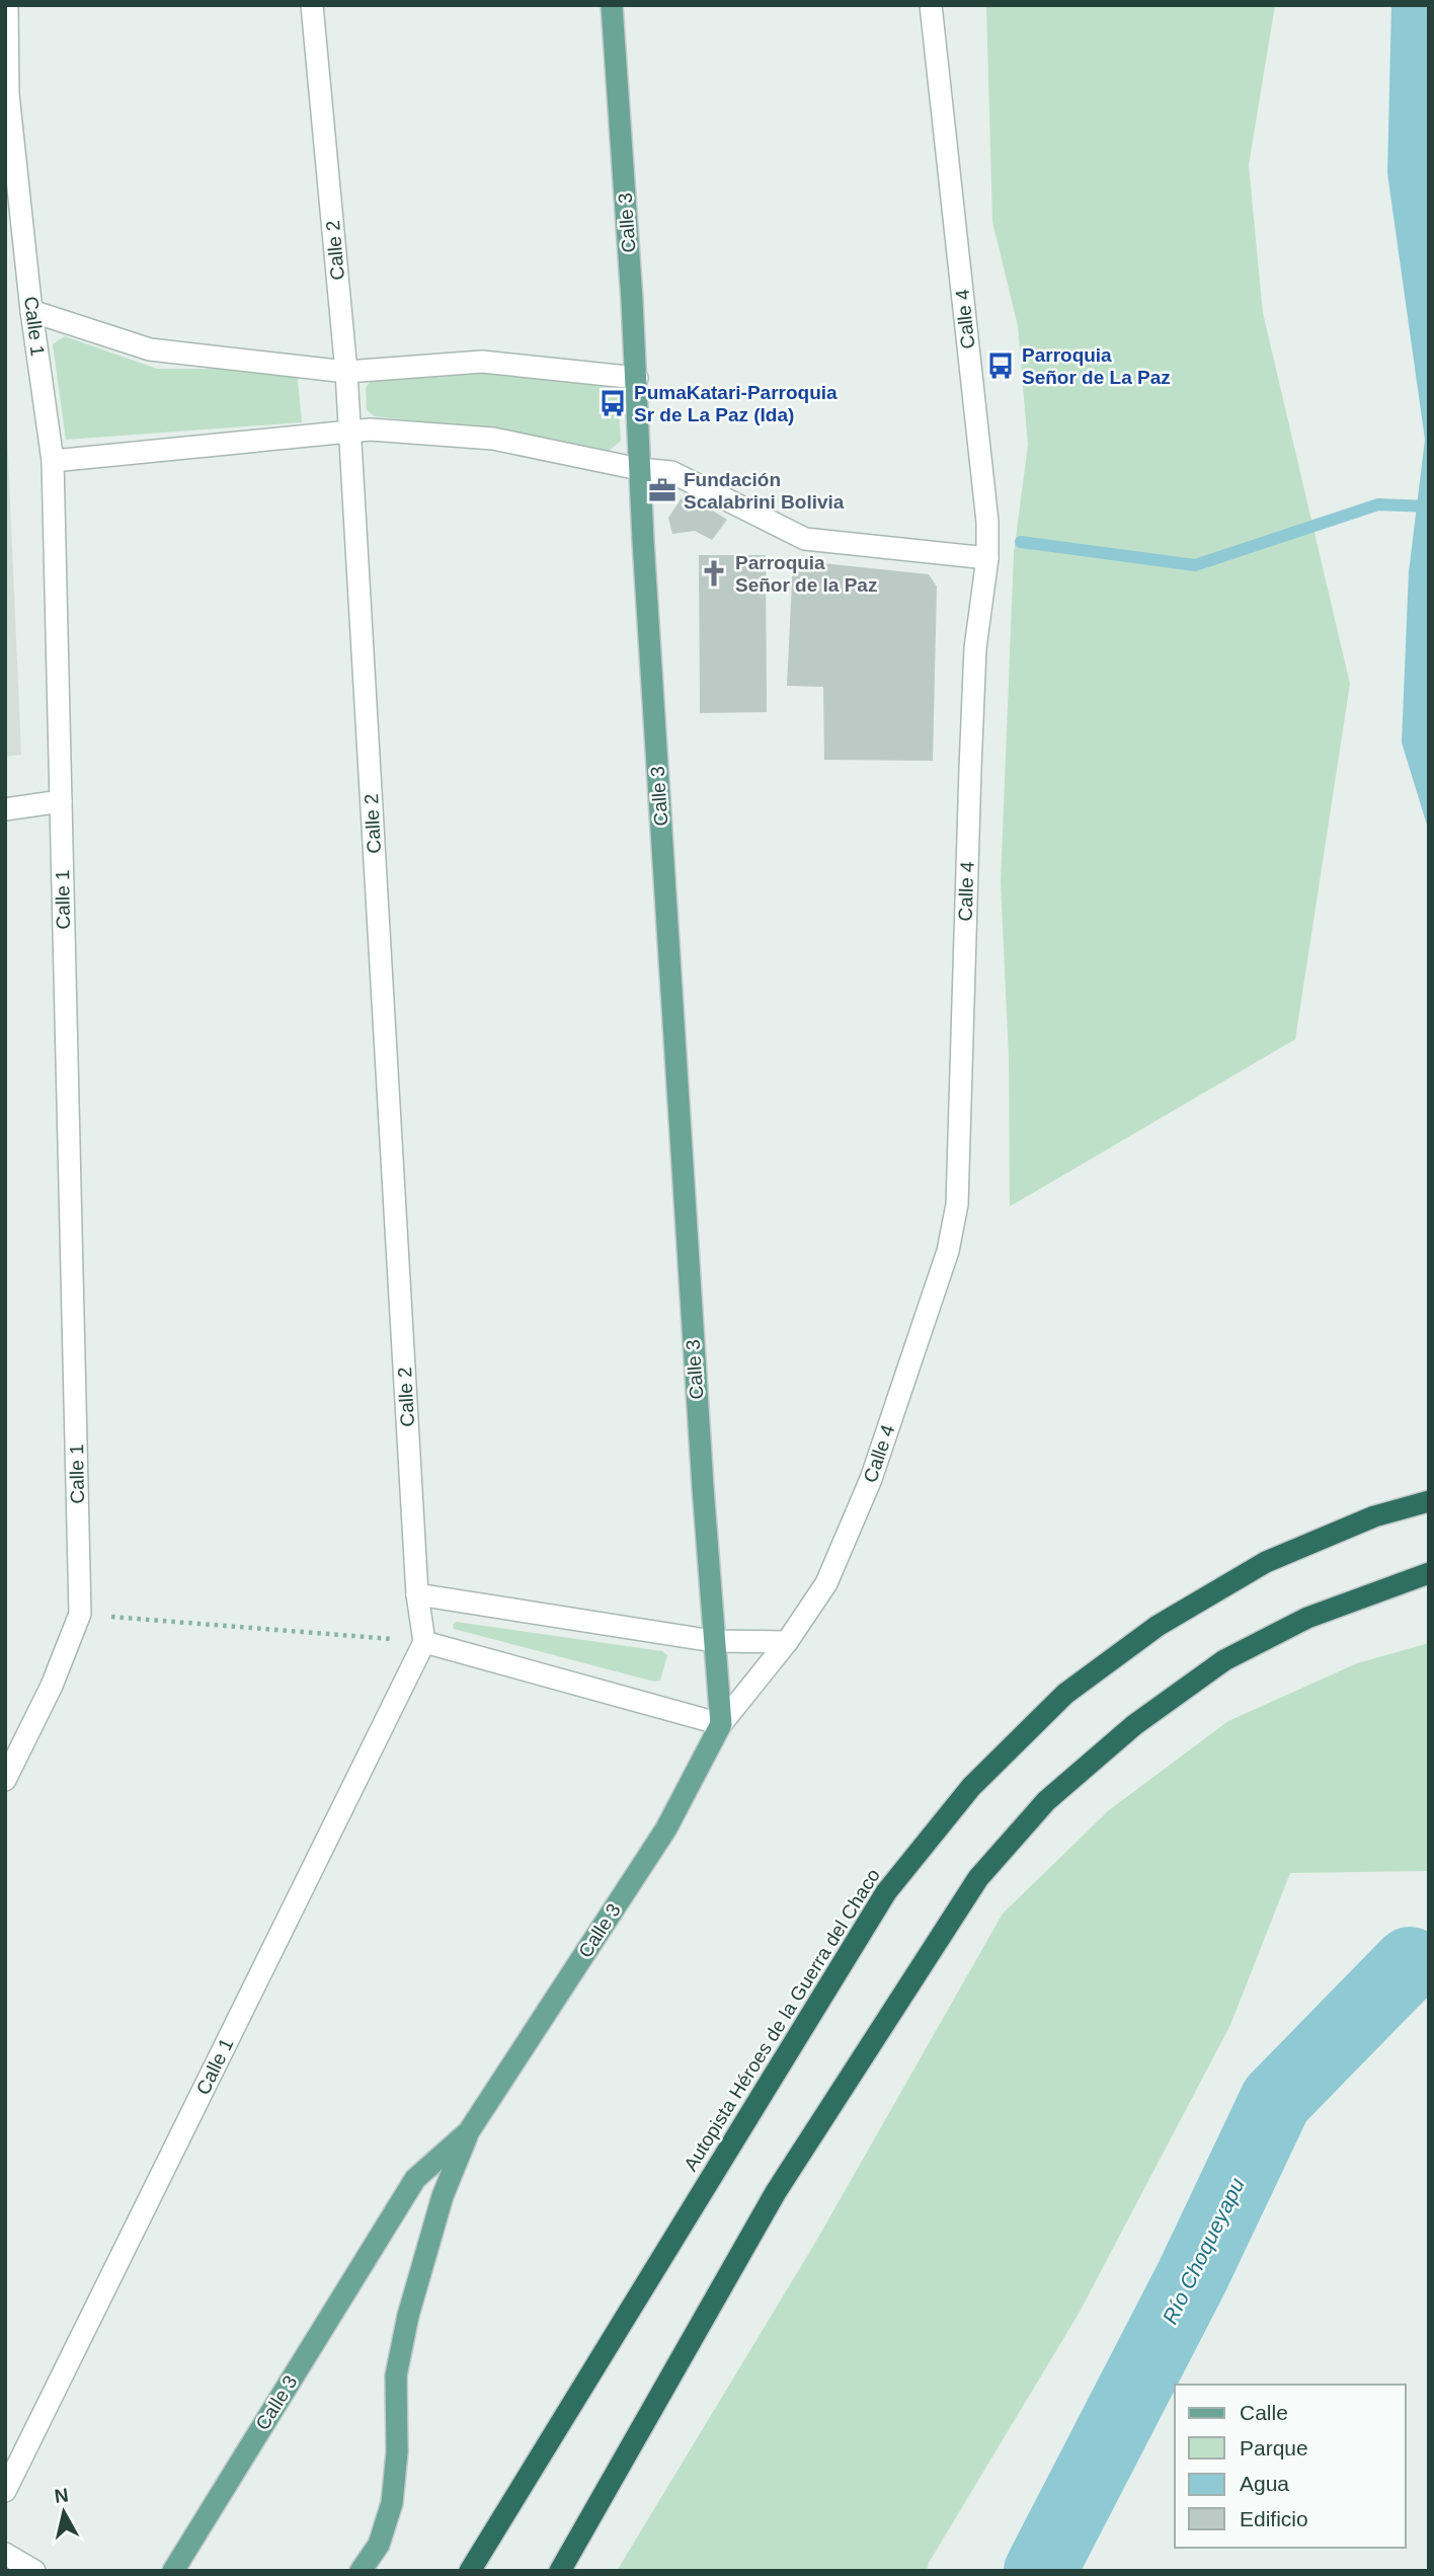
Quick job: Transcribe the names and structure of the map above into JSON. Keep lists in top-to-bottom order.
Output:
{
  "streets": {
    "highway": ["Autopista Héroes de la Guerra del Chaco"],
    "main road": ["Calle 3"],
    "street": ["Calle 2", "Calle 4", "Calle 1"]
  },
  "crossings": [
    ["Calle 3", "Calle 4"],
    ["Calle 2", "Calle 1"]
  ],
  "water": ["Río Choqueyapu"],
  "places": {
    "bus stop": ["Parroquia Señor de La Paz", "PumaKatari-Parroquia Sr de La Paz (Ida)"],
    "office": ["Fundación Scalabrini Bolivia"],
    "church": ["Parroquia Señor de la Paz"]
  },
  "legend": [
    "Calle",
    "Parque",
    "Agua",
    "Edificio"
  ],
  "north": "top"
}
